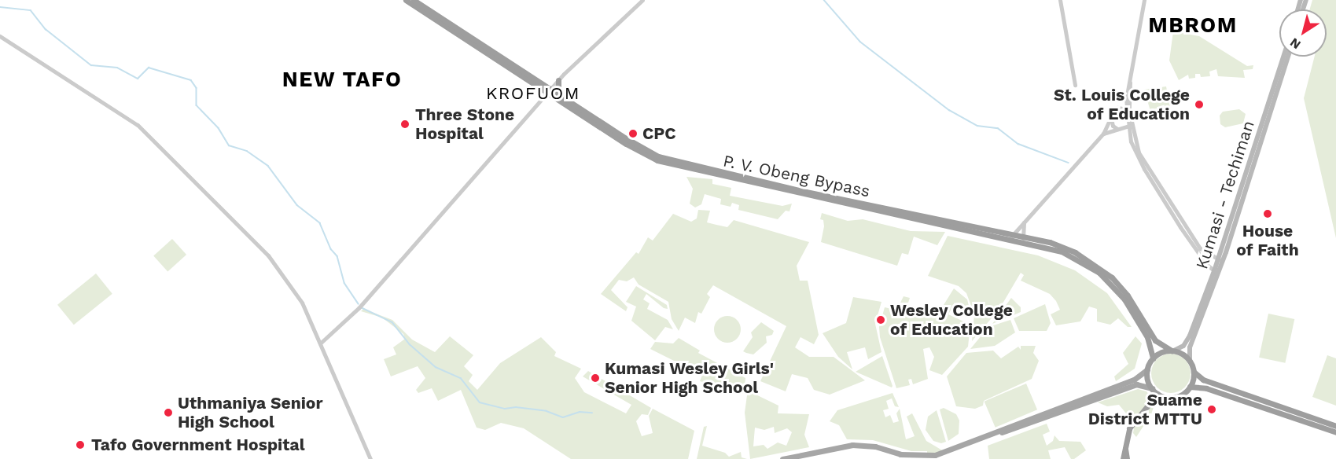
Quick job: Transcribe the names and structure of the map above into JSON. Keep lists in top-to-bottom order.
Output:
{
  "streets": {
    "highway": ["P. V. Obeng Bypass"],
    "main road": ["Kumasi - Techiman"]
  },
  "crossings": [
    ["P. V. Obeng Bypass", "Kumasi - Techiman"]
  ],
  "districts": ["MBROM", "NEW TAFO", "KROFUOM"],
  "places": [
    "St. Louis College of Education",
    "Three Stone Hospital",
    "CPC",
    "House of Faith",
    "Wesley College of Education",
    "Kumasi Wesley Girls' Senior High School",
    "Suame District MTTU",
    "Uthmaniya Senior High School",
    "Tafo Government Hospital"
  ],
  "north": "bottom left"
}
